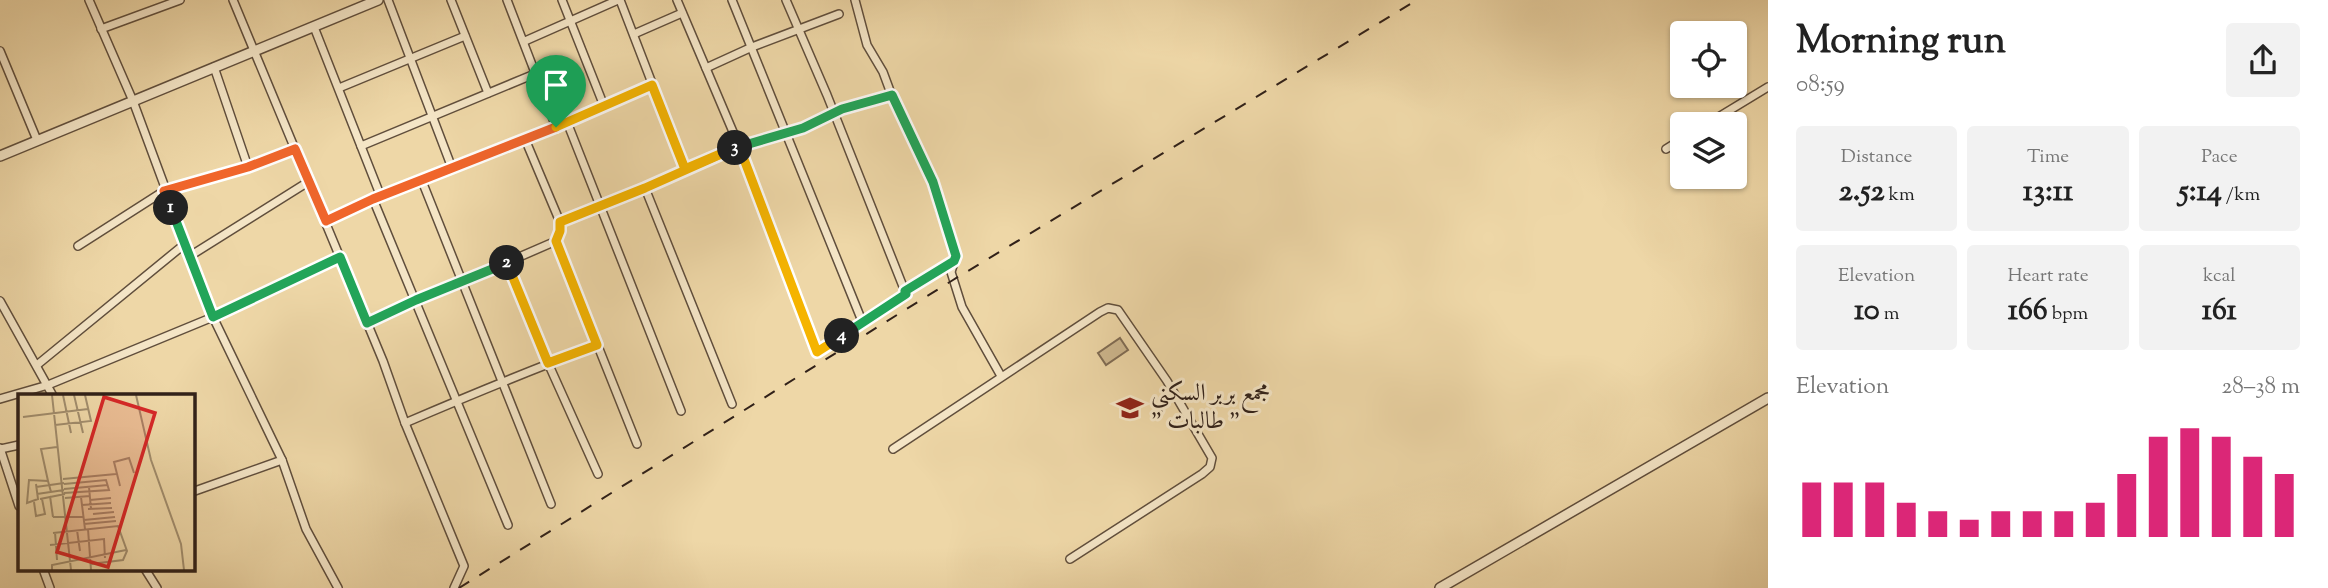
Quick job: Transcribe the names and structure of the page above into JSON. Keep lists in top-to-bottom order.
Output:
{
  "places": {
    "school or university": ["مجمع بربر السكني \" طالبات \""]
  },
  "page": {
    "heading": ["Morning run", "08:59"],
    "stats": [
      ["Distance", "2.52 km"],
      ["Time", "13:11"],
      ["Pace", "5:14 /km"],
      ["Elevation", "10 m"],
      ["Heart rate", "166 bpm"],
      ["kcal", "161"]
    ],
    "pins": [
      "3",
      "1",
      "2",
      "4"
    ],
    "chart": ["Elevation", "28–38 m"]
  }
}
